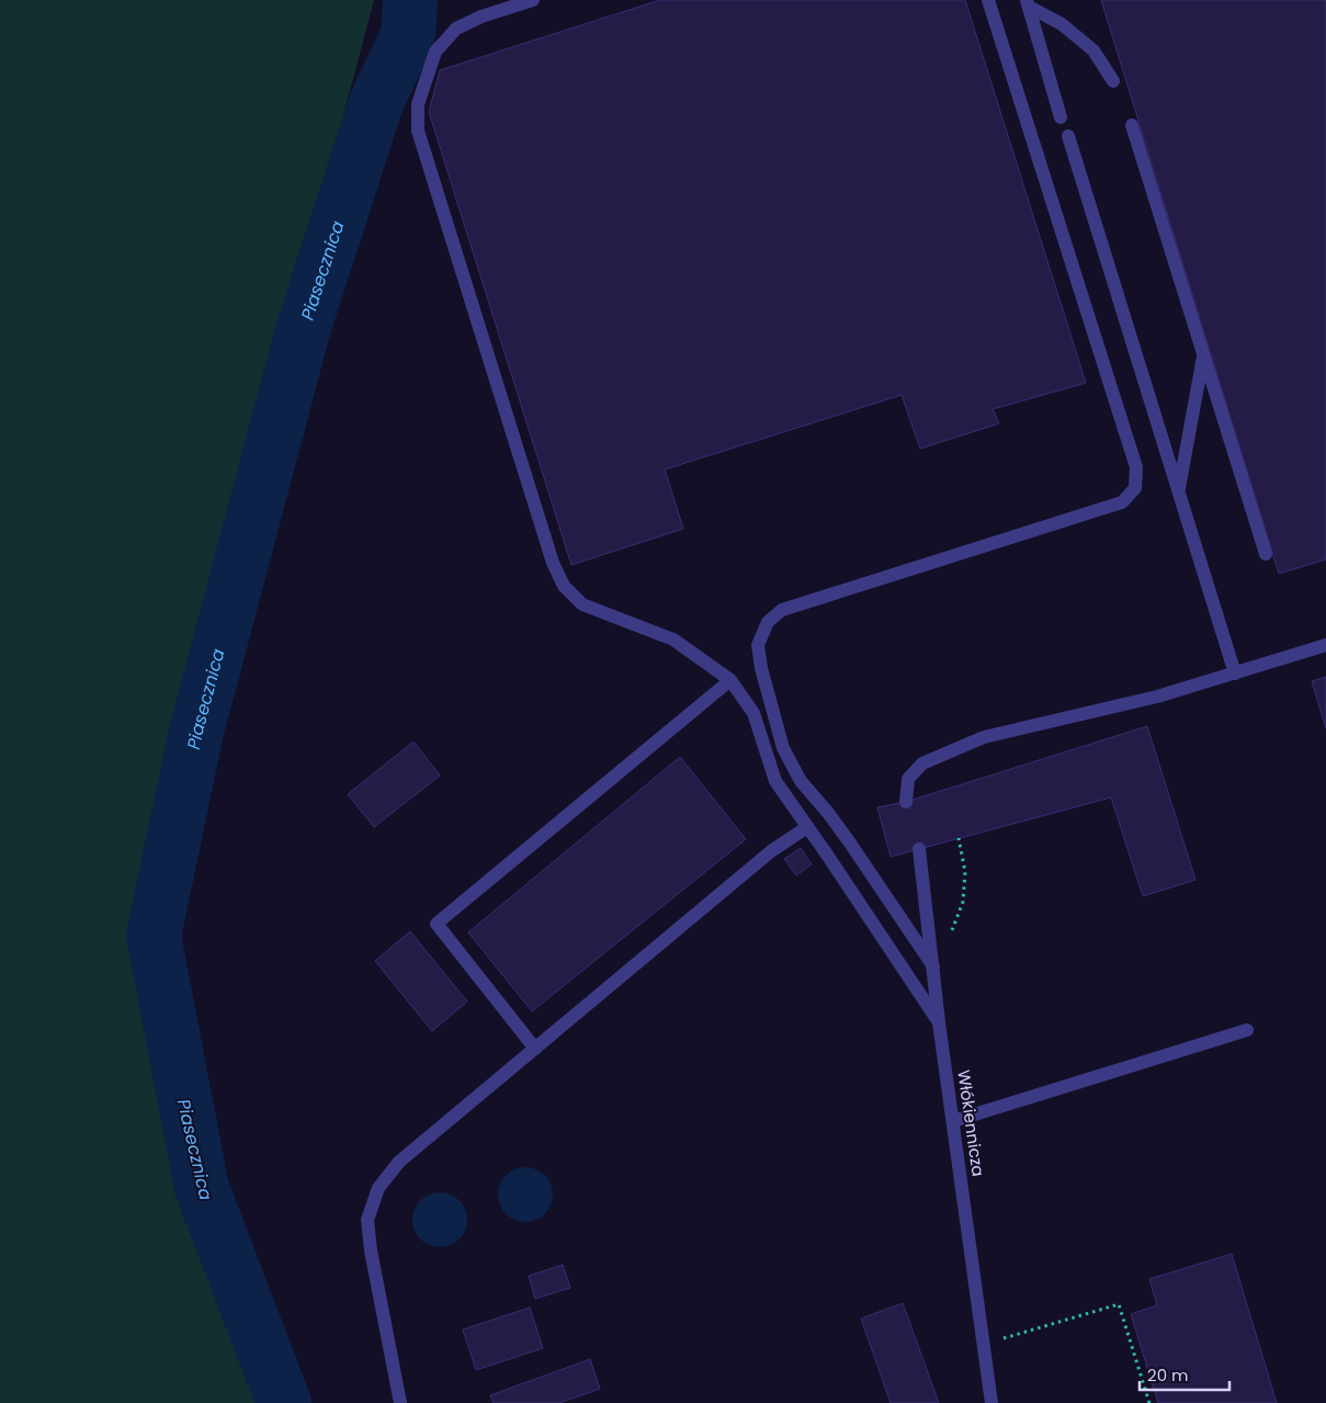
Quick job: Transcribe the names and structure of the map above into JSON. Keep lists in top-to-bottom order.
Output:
{
  "streets": {
    "street": ["Włókiennicza"]
  },
  "water": ["Piasecznica"],
  "scale_bar": "20 m"
}
